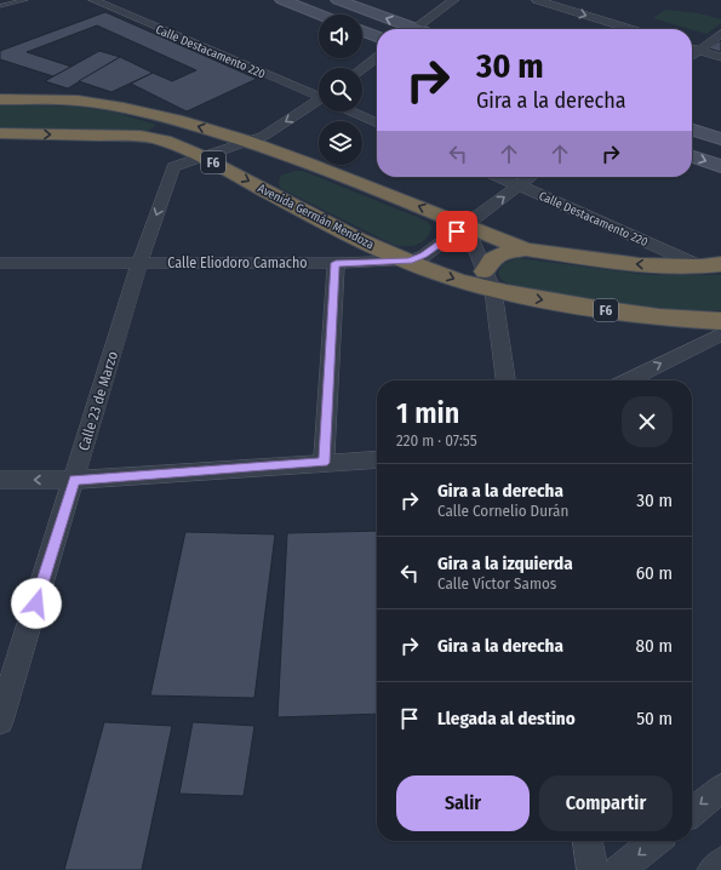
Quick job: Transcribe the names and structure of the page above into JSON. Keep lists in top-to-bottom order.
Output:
{
  "streets": {
    "highway": ["F6", "Avenida Germán Mendoza"],
    "street": ["Calle Destacamento 220", "Calle Eliodoro Camacho", "Calle 23 de Marzo"]
  },
  "crossings": [
    ["Calle Destacamento 220", "F6"],
    ["Calle Destacamento 220", "Calle Eliodoro Camacho"],
    ["F6", "Calle Eliodoro Camacho"],
    ["F6", "Calle 23 de Marzo"],
    ["Avenida Germán Mendoza", "Calle Eliodoro Camacho"],
    ["Avenida Germán Mendoza", "Calle 23 de Marzo"],
    ["Calle Eliodoro Camacho", "Calle 23 de Marzo"]
  ],
  "page": {
    "turn": ["30 m", "Gira a la derecha"],
    "heading": ["1 min", "220 m · 07:55"],
    "list": [
      {
        "name": "Gira a la derecha",
        "note": "Calle Cornelio Durán",
        "value": "30 m"
      },
      {
        "name": "Gira a la izquierda",
        "note": "Calle Víctor Samos",
        "value": "60 m"
      },
      {
        "name": "Gira a la derecha",
        "value": "80 m"
      },
      {
        "name": "Llegada al destino",
        "value": "50 m"
      }
    ],
    "buttons": ["Salir", "Compartir"]
  }
}
